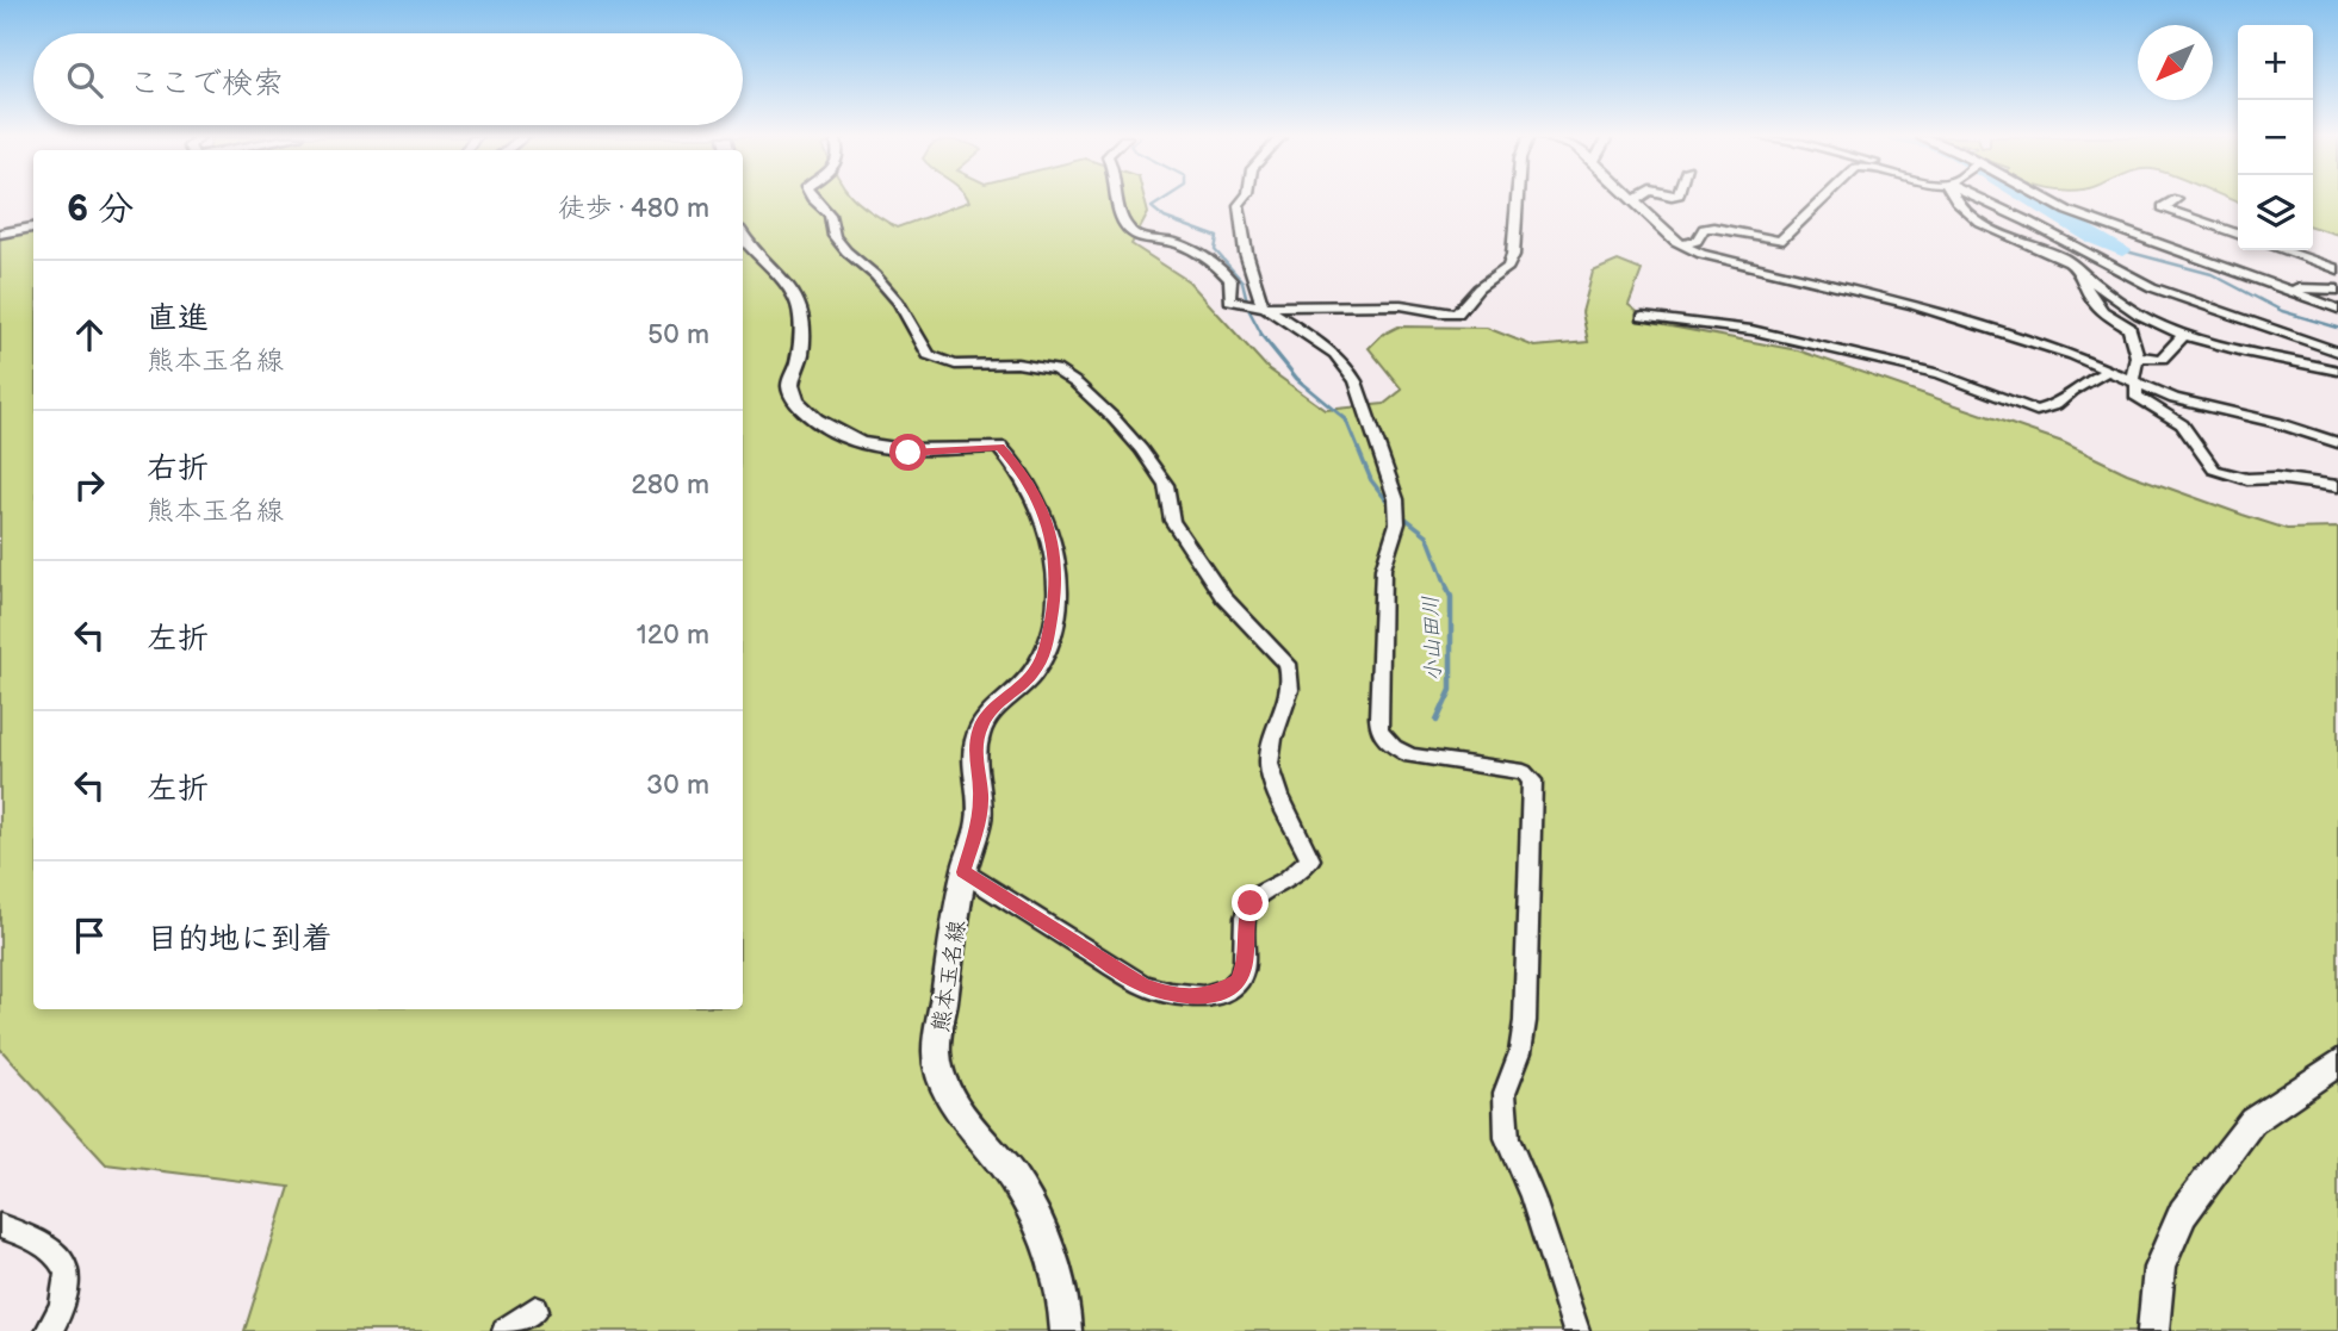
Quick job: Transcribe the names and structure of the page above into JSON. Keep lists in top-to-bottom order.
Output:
{
  "streets": {
    "main road": ["熊本玉名線"]
  },
  "water": ["小山田川"],
  "north": "bottom left",
  "page": {
    "map_buttons": ["+", "−"],
    "search": "ここで検索",
    "heading": ["6 分", "徒歩 · 480 m"],
    "list": [
      ["直進", "熊本玉名線", "50 m"],
      ["右折", "熊本玉名線", "280 m"],
      ["左折", "120 m"],
      ["左折", "30 m"],
      "目的地に到着"
    ]
  }
}
